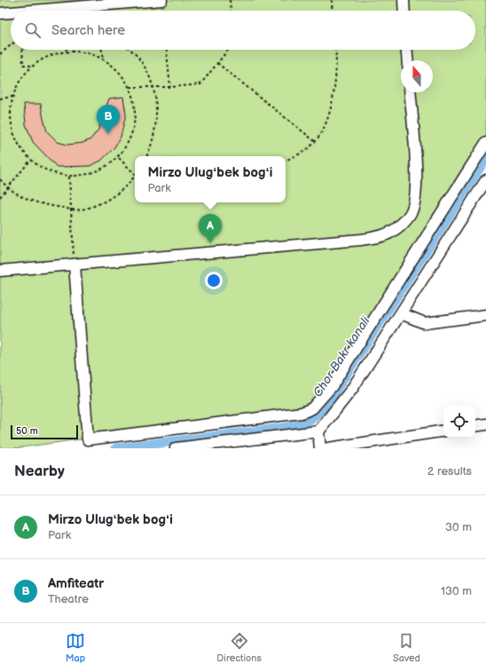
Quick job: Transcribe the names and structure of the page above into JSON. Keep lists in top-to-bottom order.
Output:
{
  "water": ["Chor Bakr kanali"],
  "scale_bar": "50 m",
  "north": "top",
  "page": {
    "search": "Search here",
    "pins": ["B", "A"],
    "popup": ["Mirzo Ulugʻbek bogʻi", "Park"],
    "scale": "50 m",
    "heading": ["Nearby", "2 results"],
    "list": [
      {
        "mark": "A",
        "name": "Mirzo Ulugʻbek bogʻi",
        "note": "Park",
        "value": "30 m"
      },
      {
        "mark": "B",
        "name": "Amfiteatr",
        "note": "Theatre",
        "value": "130 m"
      }
    ],
    "nav": ["Map", "Directions", "Saved"]
  }
}
